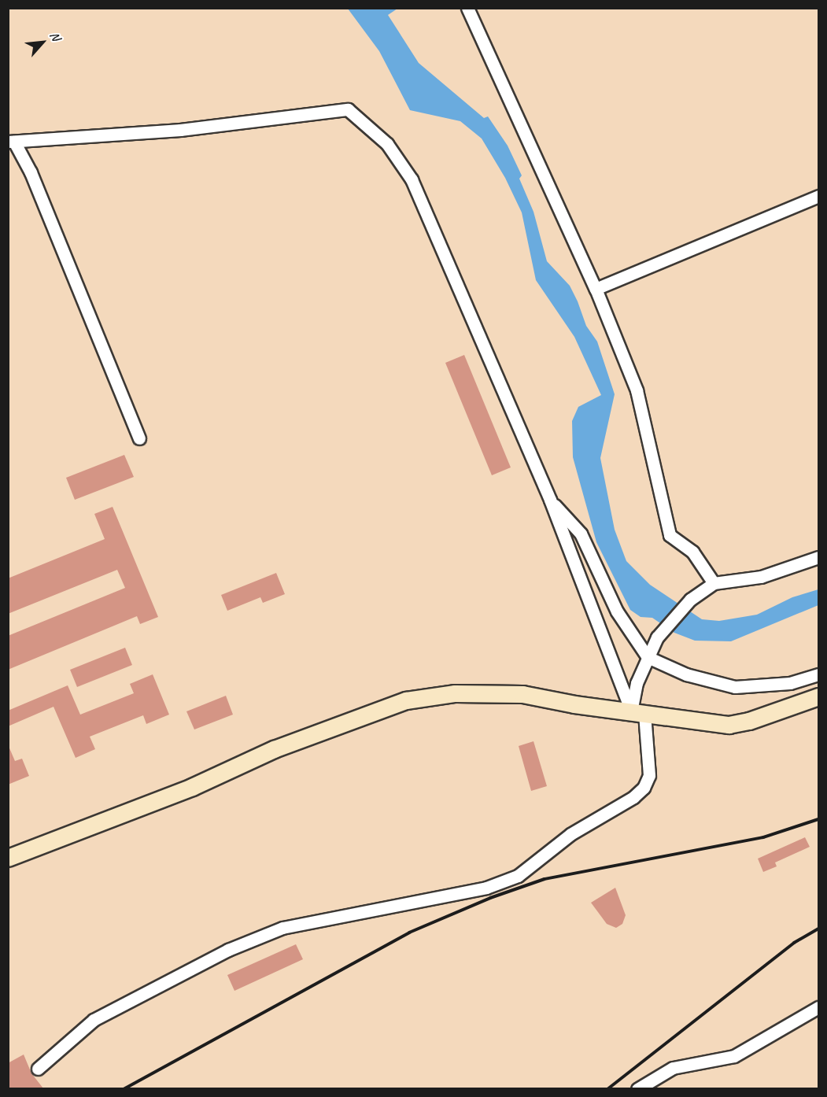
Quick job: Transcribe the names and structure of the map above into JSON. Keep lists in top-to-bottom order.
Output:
{
  "north": "top right"
}
